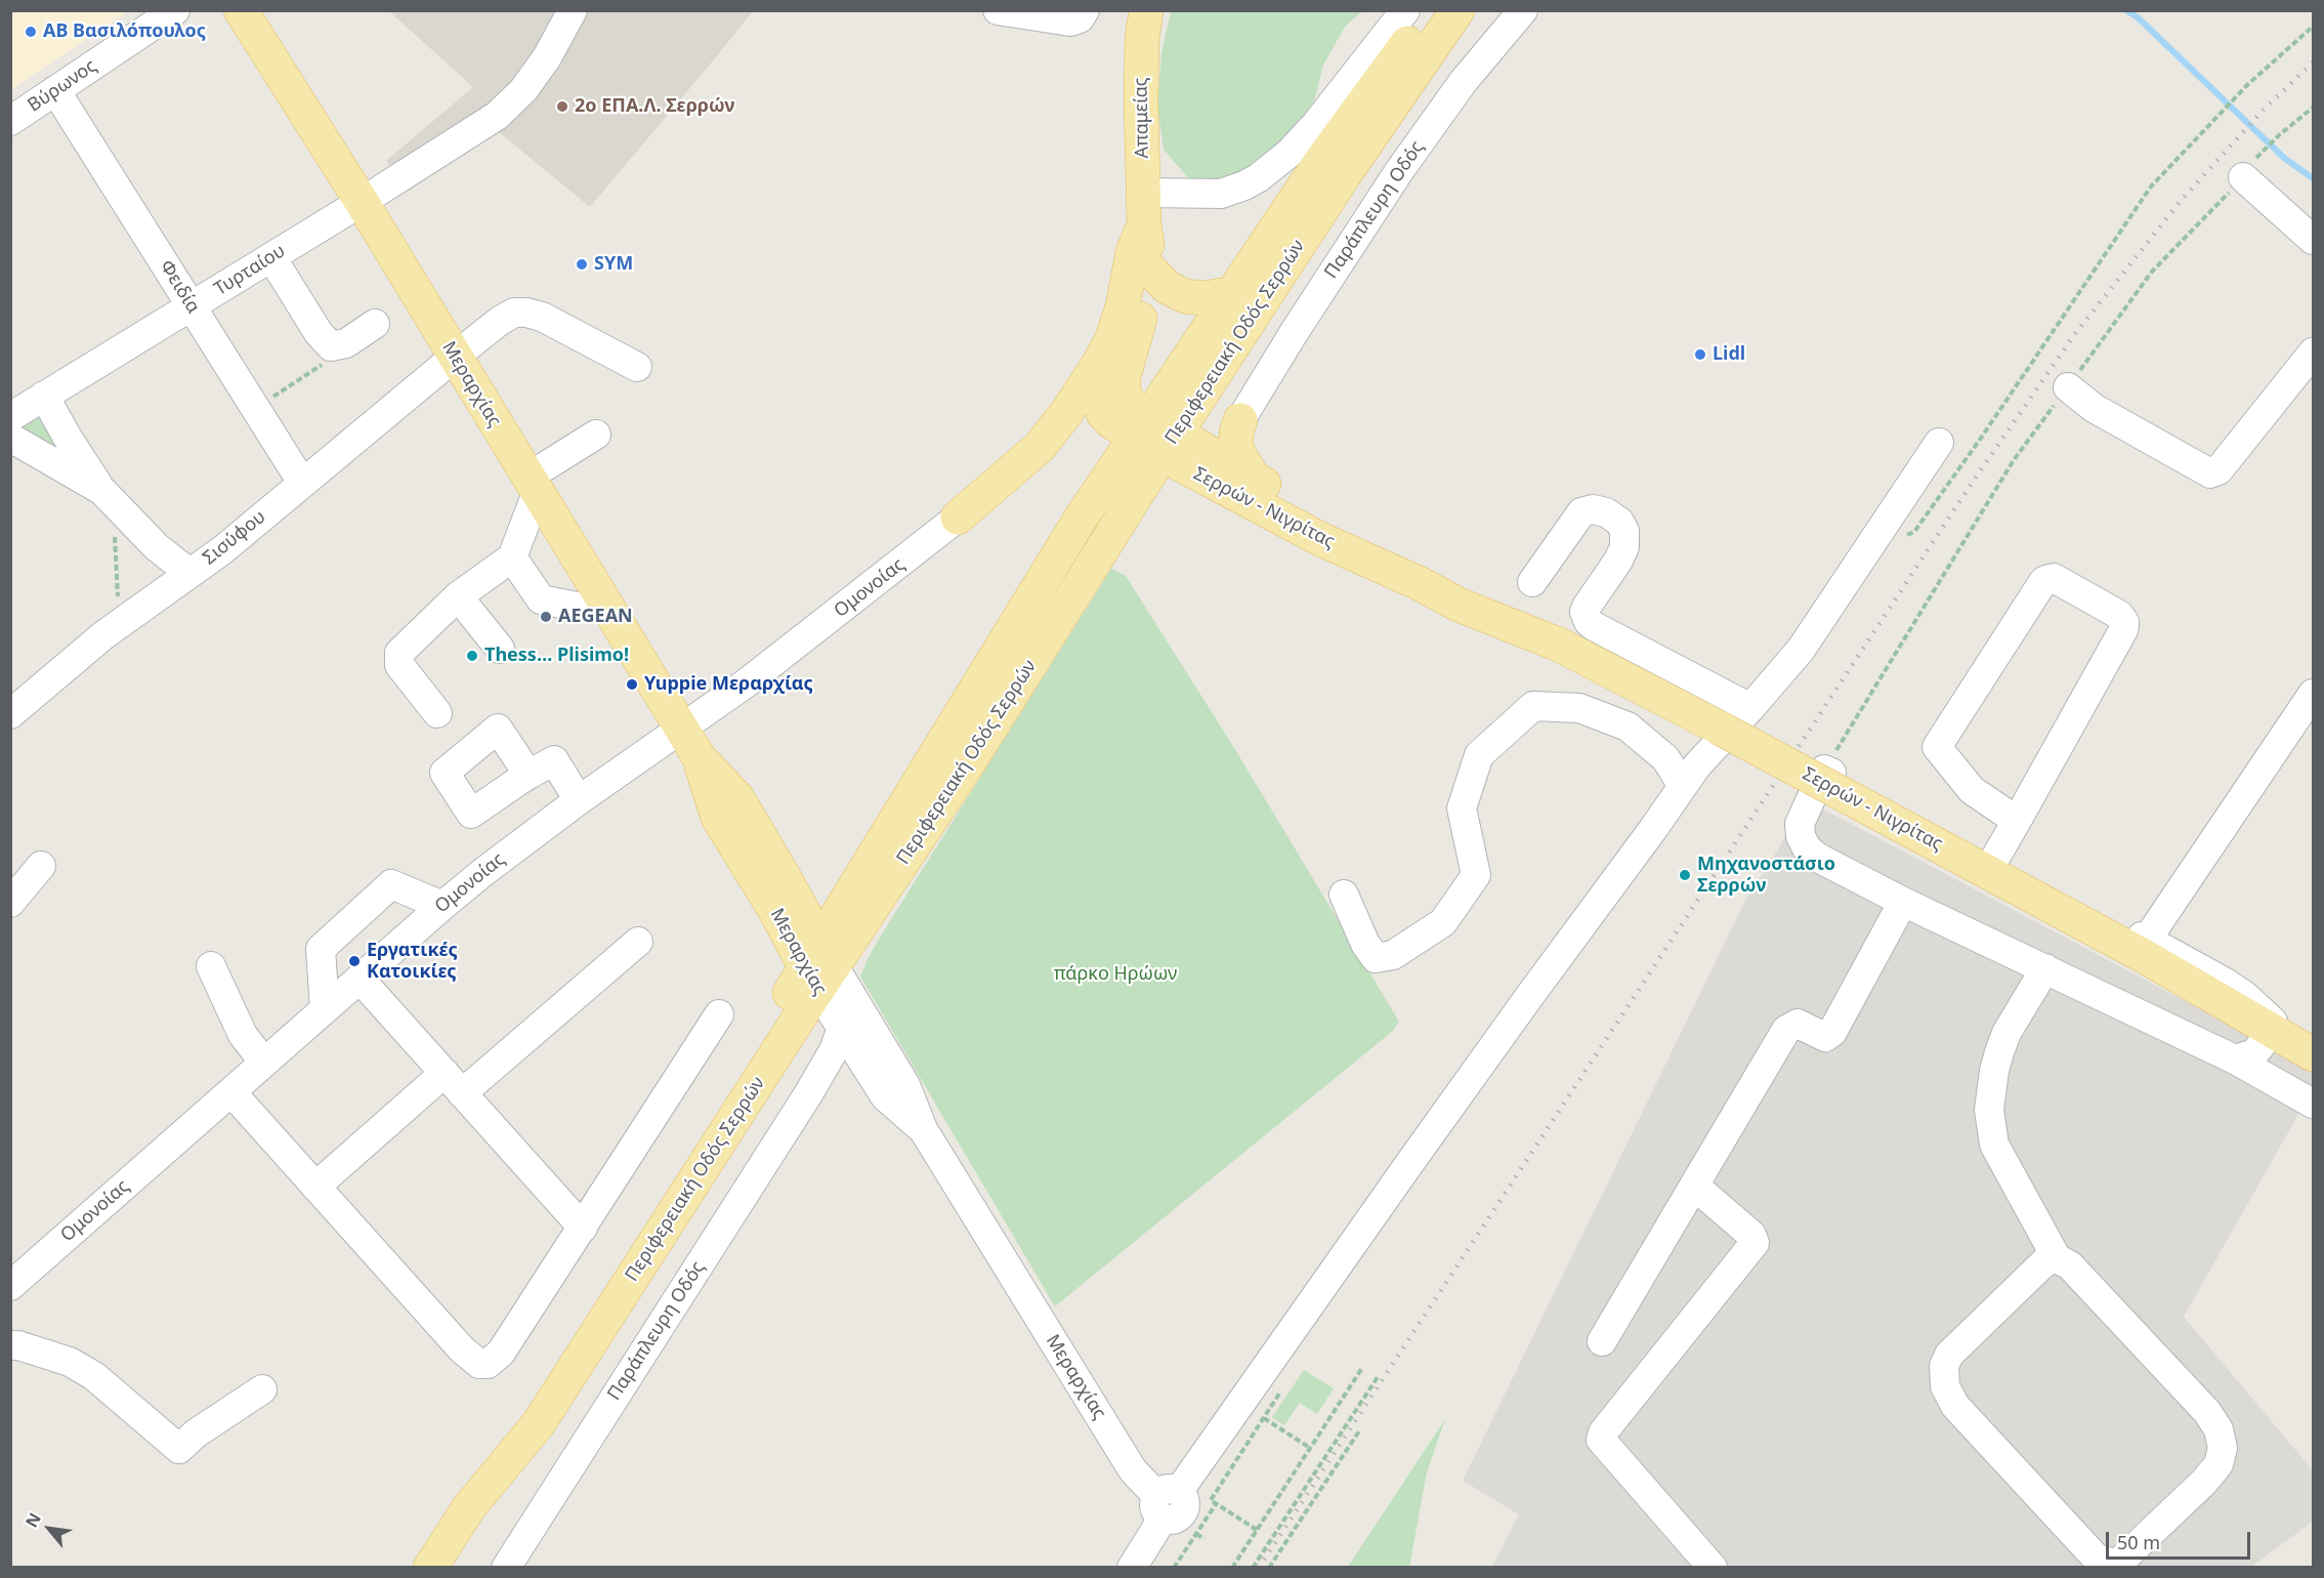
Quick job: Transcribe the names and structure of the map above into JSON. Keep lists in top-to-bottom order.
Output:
{
  "streets": {
    "main road": [
      "Απαμείας",
      "Περιφερειακή Οδός Σερρών",
      "Μεραρχίας",
      "Σερρών - Νιγρίτας"
    ],
    "street": [
      "Βύρωνος",
      "Παράπλευρη Οδός",
      "Τυρταίου",
      "Φειδία",
      "Σισύφου",
      "Ομονοίας"
    ]
  },
  "crossings": [
    ["Βύρωνος", "Φειδία"],
    ["Απαμείας", "Σερρών - Νιγρίτας"],
    ["Παράπλευρη Οδός", "Μεραρχίας"],
    ["Τυρταίου", "Φειδία"],
    ["Τυρταίου", "Μεραρχίας"],
    ["Φειδία", "Σισύφου"],
    ["Περιφερειακή Οδός Σερρών", "Μεραρχίας"],
    ["Περιφερειακή Οδός Σερρών", "Σερρών - Νιγρίτας"],
    ["Μεραρχίας", "Σισύφου"],
    ["Μεραρχίας", "Ομονοίας"]
  ],
  "parks": ["πάρκο Ηρώων"],
  "places": [
    "ΑΒ Βασιλόπουλος",
    "2ο ΕΠΑ.Λ. Σερρών",
    "SYM",
    "Lidl",
    "AEGEAN",
    "Thess… Plisimo!",
    "Yuppie Μεραρχίας",
    "Μηχανοστάσιο Σερρών",
    "Εργατικές Κατοικίες"
  ],
  "scale_bar": "50 m",
  "north": "top left"
}
